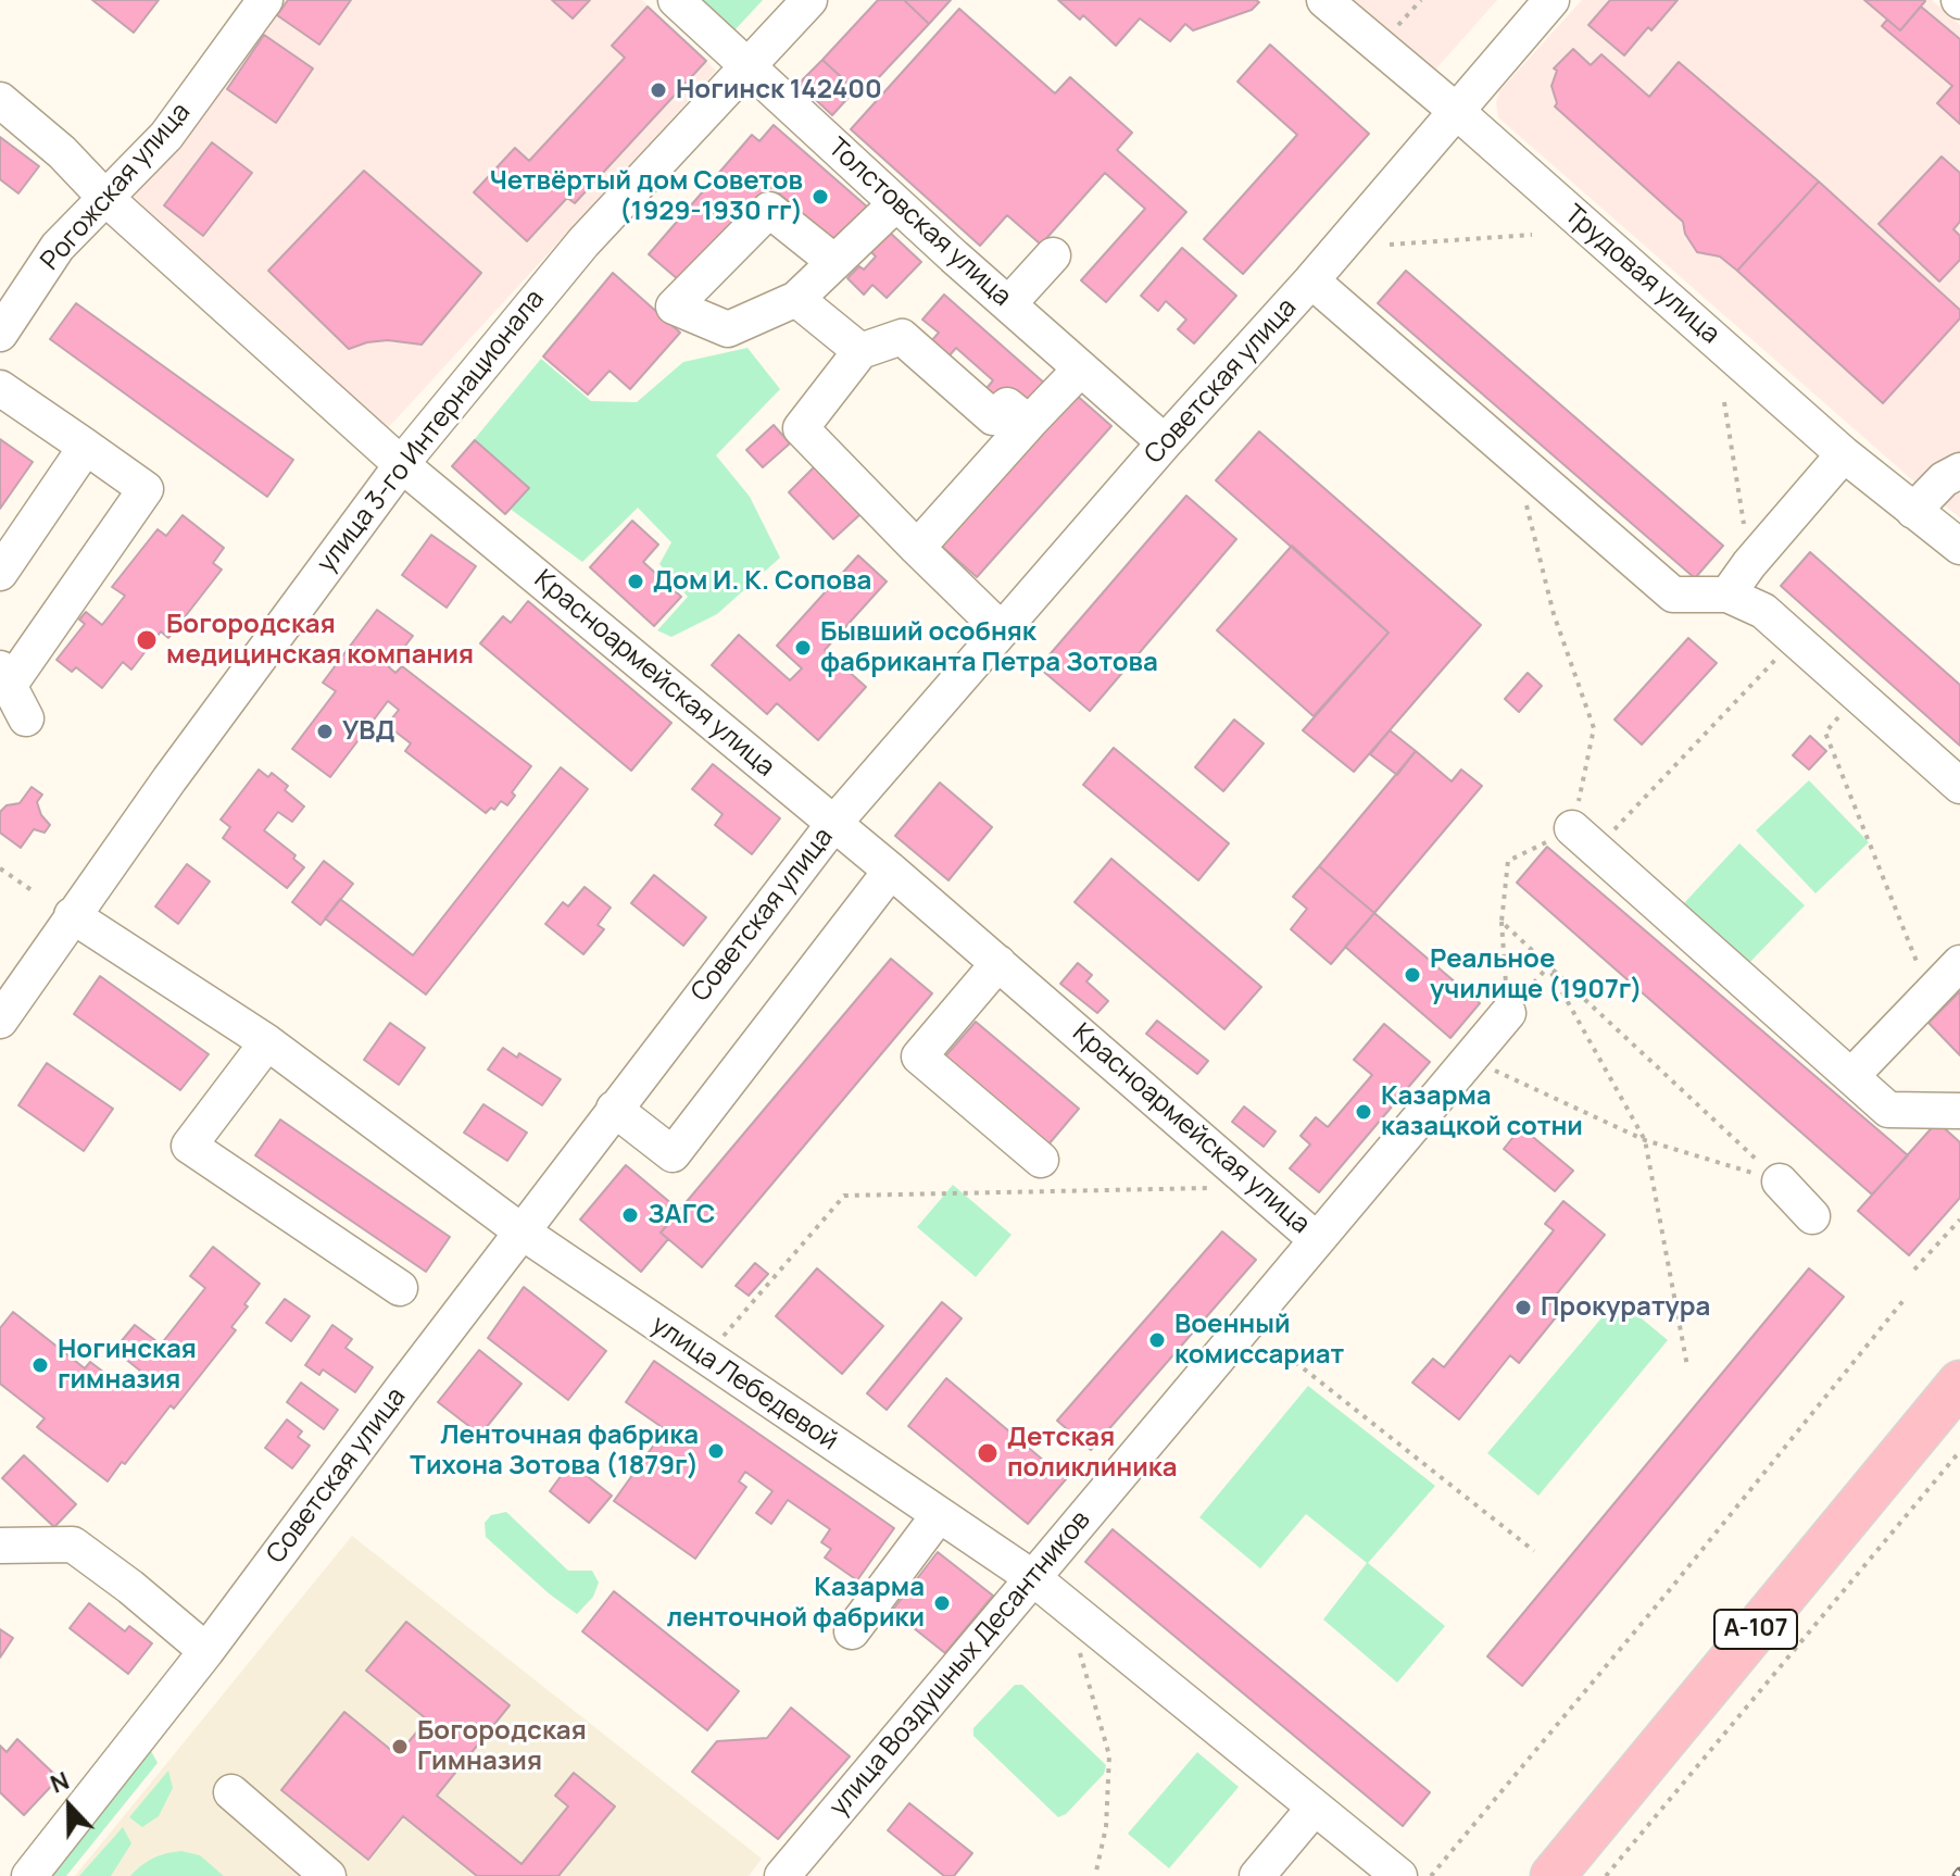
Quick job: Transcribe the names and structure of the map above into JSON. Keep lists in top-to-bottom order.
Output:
{
  "streets": {
    "main road": ["А-107"],
    "street": [
      "Рогожская улица",
      "Толстовская улица",
      "Трудовая улица",
      "Советская улица",
      "улица 3-го Интернационала",
      "Красноармейская улица",
      "улица Лебедевой",
      "улица Воздушных Десантников"
    ]
  },
  "crossings": [
    ["Рогожская улица", "Красноармейская улица"],
    ["Толстовская улица", "Советская улица"],
    ["Толстовская улица", "улица 3-го Интернационала"],
    ["Трудовая улица", "Советская улица"],
    ["Советская улица", "Красноармейская улица"],
    ["Советская улица", "улица Лебедевой"],
    ["улица 3-го Интернационала", "Красноармейская улица"],
    ["улица 3-го Интернационала", "улица Лебедевой"],
    ["Красноармейская улица", "улица Воздушных Десантников"],
    ["улица Лебедевой", "улица Воздушных Десантников"]
  ],
  "places": [
    "Ногинск 142400",
    "Четвёртый дом Советов (1929-1930 гг)",
    "Дом И. К. Сопова",
    "Богородская медицинская компания",
    "Бывший особняк фабриканта Петра Зотова",
    "УВД",
    "Реальное училище (1907г)",
    "Казарма казацкой сотни",
    "ЗАГС",
    "Прокуратура",
    "Военный комиссариат",
    "Ногинская гимназия",
    "Ленточная фабрика Тихона Зотова (1879г)",
    "Детская поликлиника",
    "Казарма ленточной фабрики",
    "Богородская Гимназия"
  ],
  "north": "top"
}
